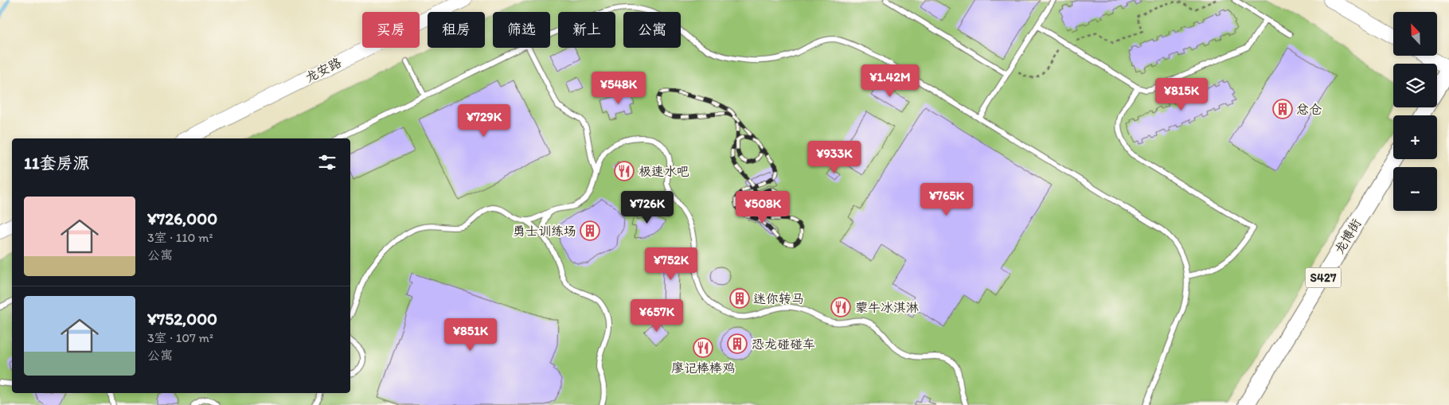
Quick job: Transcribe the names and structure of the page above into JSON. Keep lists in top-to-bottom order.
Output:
{
  "streets": {
    "main road": ["龙安路", "龙博街", "S427"]
  },
  "places": {
    "building": [
      "总仓",
      "勇士训练场",
      "迷你转马",
      "恐龙碰碰车"
    ],
    "restaurant": ["极速水吧", "蒙牛冰淇淋", "廖记棒棒鸡"]
  },
  "north": "top left",
  "page": {
    "map_buttons": ["+", "−"],
    "chip": [
      "买房",
      "租房",
      "筛选",
      "新上",
      "公寓"
    ],
    "price": [
      "¥1.42M",
      "¥548K",
      "¥815K",
      "¥729K",
      "¥933K",
      "¥765K",
      "¥726K",
      "¥508K",
      "¥752K",
      "¥657K",
      "¥851K"
    ],
    "heading": "11套房源",
    "list": [
      {
        "name": "¥726,000",
        "note": "3室 · 110 m² · 公寓"
      },
      {
        "name": "¥752,000",
        "note": "3室 · 107 m² · 公寓"
      }
    ]
  }
}
